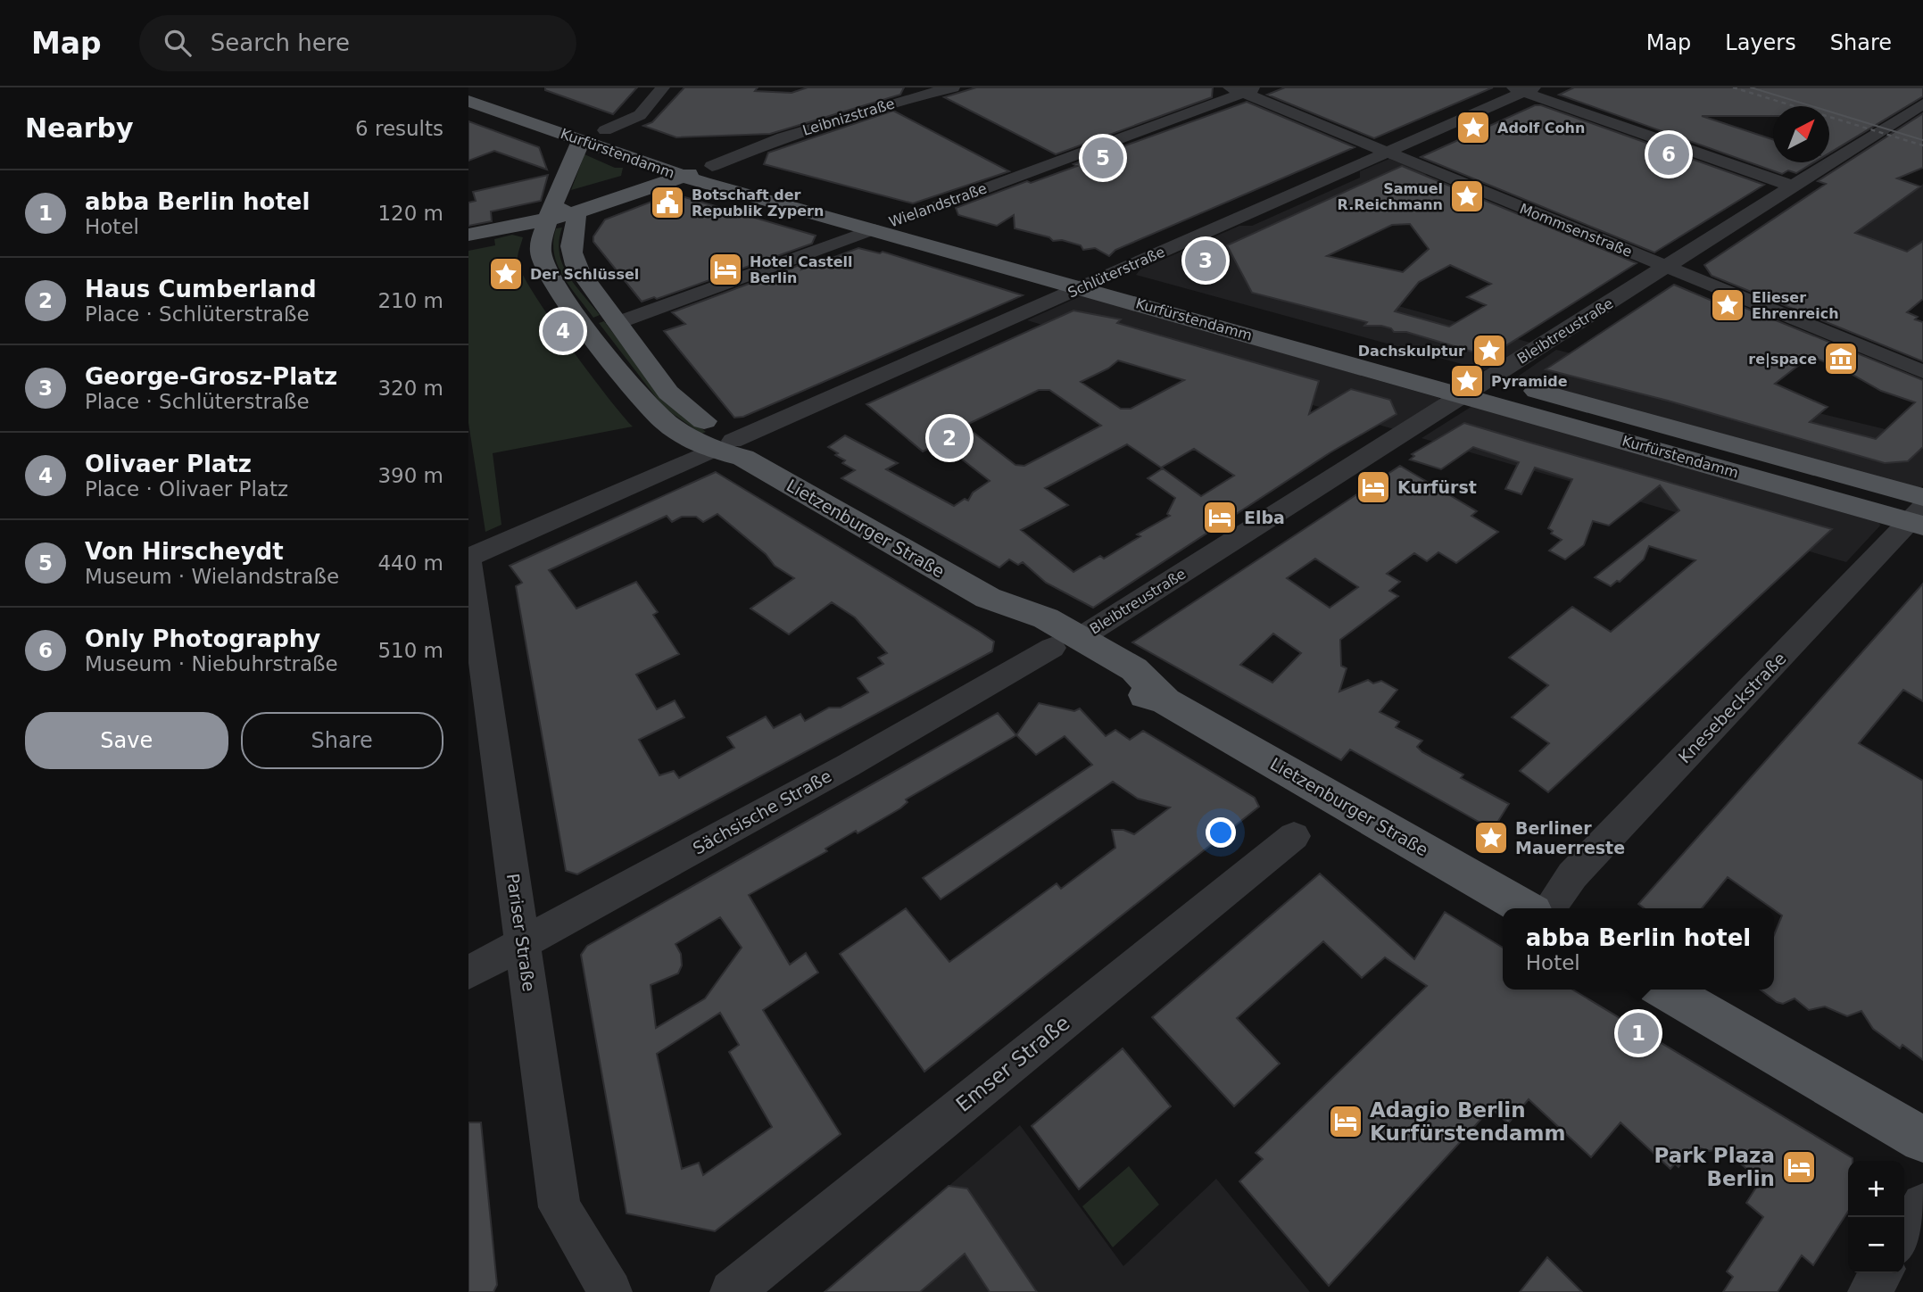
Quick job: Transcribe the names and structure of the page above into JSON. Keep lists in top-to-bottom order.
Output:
{
  "streets": {
    "main road": ["Kurfürstendamm", "Wielandstraße", "Lietzenburger Straße"],
    "street": [
      "Leibnizstraße",
      "Mommsenstraße",
      "Schlüterstraße",
      "Bleibtreustraße",
      "Knesebeckstraße",
      "Sächsische Straße",
      "Pariser Straße",
      "Emser Straße"
    ]
  },
  "crossings": [
    ["Leibnizstraße", "Kurfürstendamm"],
    ["Kurfürstendamm", "Wielandstraße"],
    ["Kurfürstendamm", "Schlüterstraße"],
    ["Kurfürstendamm", "Bleibtreustraße"],
    ["Kurfürstendamm", "Knesebeckstraße"],
    ["Wielandstraße", "Mommsenstraße"],
    ["Mommsenstraße", "Schlüterstraße"],
    ["Mommsenstraße", "Bleibtreustraße"],
    ["Schlüterstraße", "Lietzenburger Straße"],
    ["Schlüterstraße", "Pariser Straße"],
    ["Bleibtreustraße", "Lietzenburger Straße"],
    ["Bleibtreustraße", "Sächsische Straße"],
    ["Lietzenburger Straße", "Sächsische Straße"],
    ["Sächsische Straße", "Pariser Straße"]
  ],
  "places": {
    "place": [
      "Adolf Cohn",
      "Samuel R.Reichmann",
      "Der Schlüssel",
      "Elieser Ehrenreich",
      "Dachskulptur",
      "Pyramide",
      "Berliner Mauerreste"
    ],
    "public building": ["Botschaft der Republik Zypern"],
    "hotel": [
      "Hotel Castell Berlin",
      "Kurfürst",
      "Elba",
      "Adagio Berlin Kurfürstendamm",
      "Park Plaza Berlin"
    ],
    "museum": ["re|space"]
  },
  "north": "top right",
  "page": {
    "header": "Map",
    "search": "Search here",
    "nav": ["Map", "Layers", "Share"],
    "heading": ["Nearby", "6 results"],
    "pins": [
      "6",
      "5",
      "3",
      "4",
      "2",
      "1"
    ],
    "list": [
      {
        "mark": "1",
        "name": "abba Berlin hotel",
        "note": "Hotel",
        "value": "120 m"
      },
      {
        "mark": "2",
        "name": "Haus Cumberland",
        "note": "Place · Schlüterstraße",
        "value": "210 m"
      },
      {
        "mark": "3",
        "name": "George-Grosz-Platz",
        "note": "Place · Schlüterstraße",
        "value": "320 m"
      },
      {
        "mark": "4",
        "name": "Olivaer Platz",
        "note": "Place · Olivaer Platz",
        "value": "390 m"
      },
      {
        "mark": "5",
        "name": "Von Hirscheydt",
        "note": "Museum · Wielandstraße",
        "value": "440 m"
      },
      {
        "mark": "6",
        "name": "Only Photography",
        "note": "Museum · Niebuhrstraße",
        "value": "510 m"
      }
    ],
    "buttons": ["Save", "Share"],
    "popup": ["abba Berlin hotel", "Hotel"],
    "map_buttons": ["+", "−"]
  }
}
